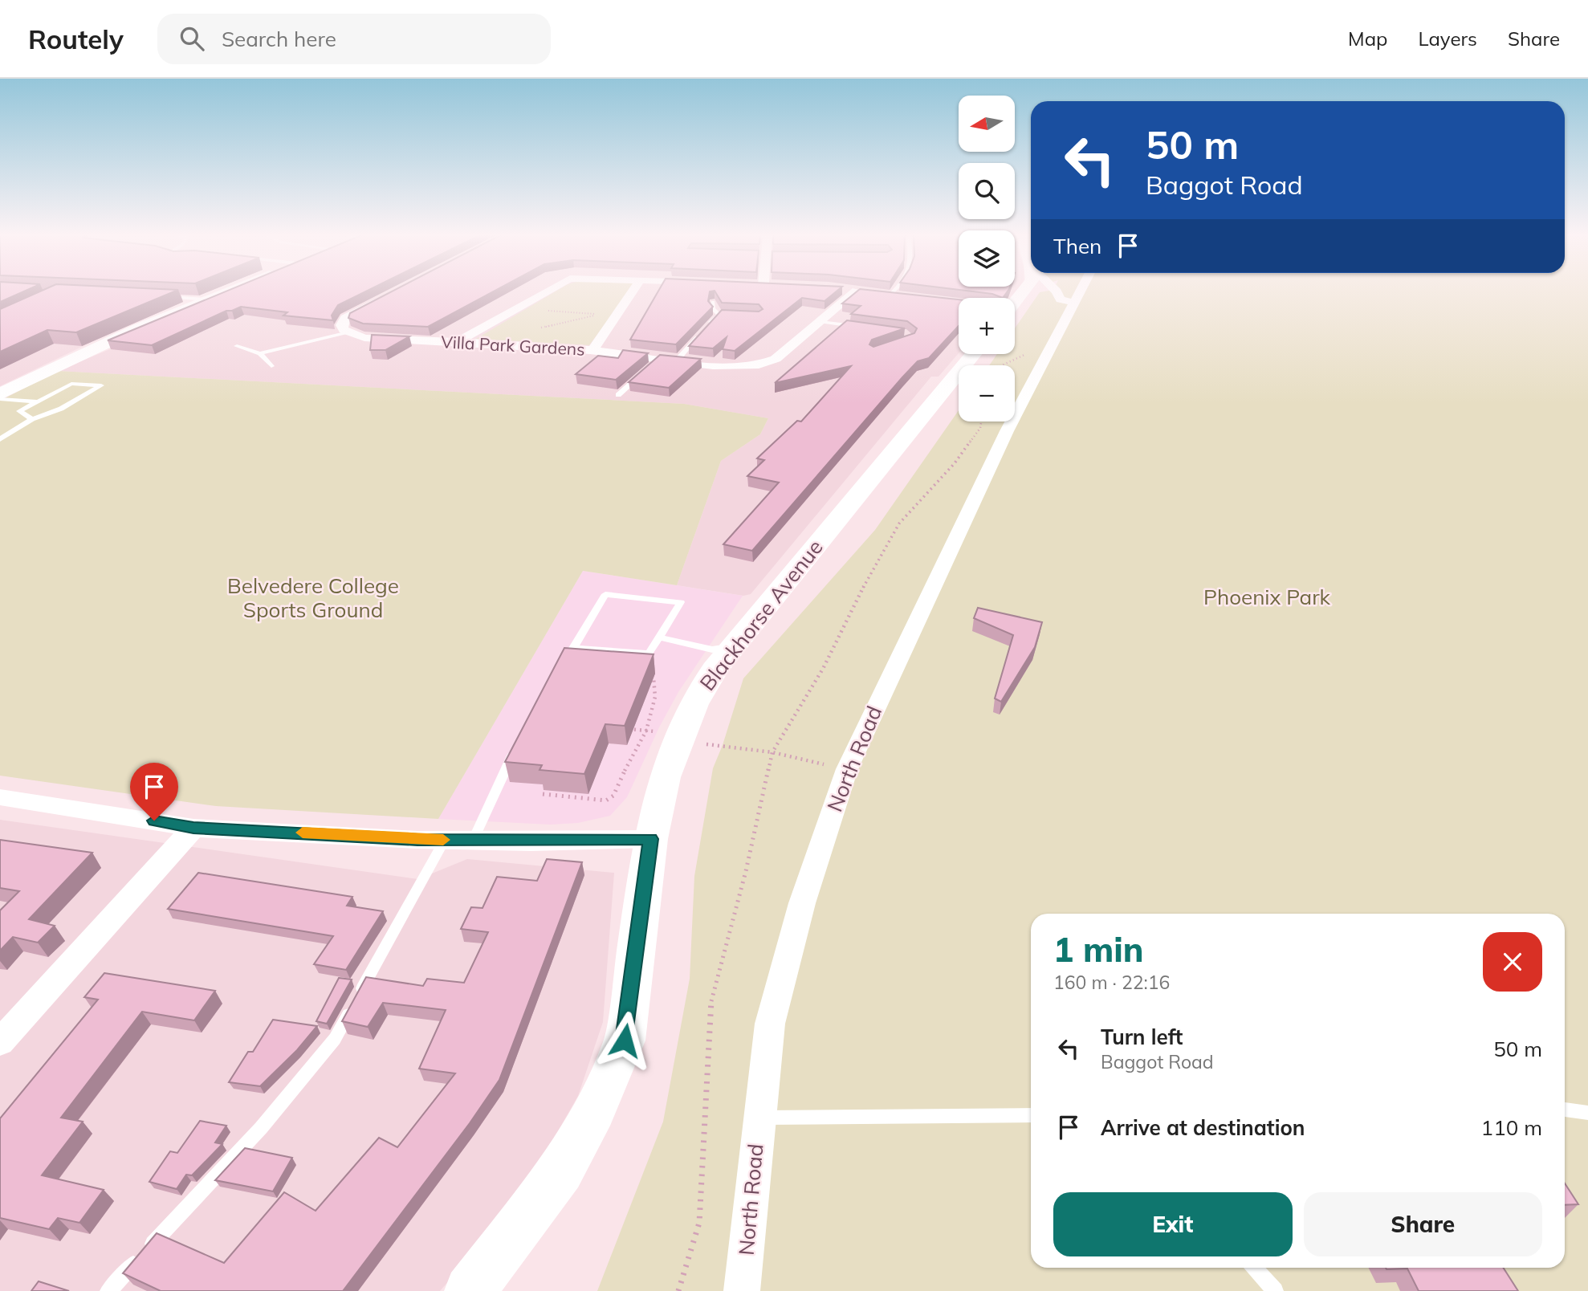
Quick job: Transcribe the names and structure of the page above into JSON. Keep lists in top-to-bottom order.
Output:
{
  "streets": {
    "main road": ["Blackhorse Avenue"],
    "street": ["Villa Park Gardens", "North Road"]
  },
  "parks": ["Belvedere College Sports Ground", "Phoenix Park"],
  "north": "left",
  "page": {
    "header": "Routely",
    "search": "Search here",
    "nav": ["Map", "Layers", "Share"],
    "map_buttons": ["+", "−"],
    "turn": ["50 m", "Baggot Road"],
    "then": "Then",
    "heading": ["1 min", "160 m · 22:16"],
    "list": [
      {
        "name": "Turn left",
        "note": "Baggot Road",
        "value": "50 m"
      },
      {
        "name": "Arrive at destination",
        "value": "110 m"
      }
    ],
    "buttons": ["Exit", "Share"]
  }
}
